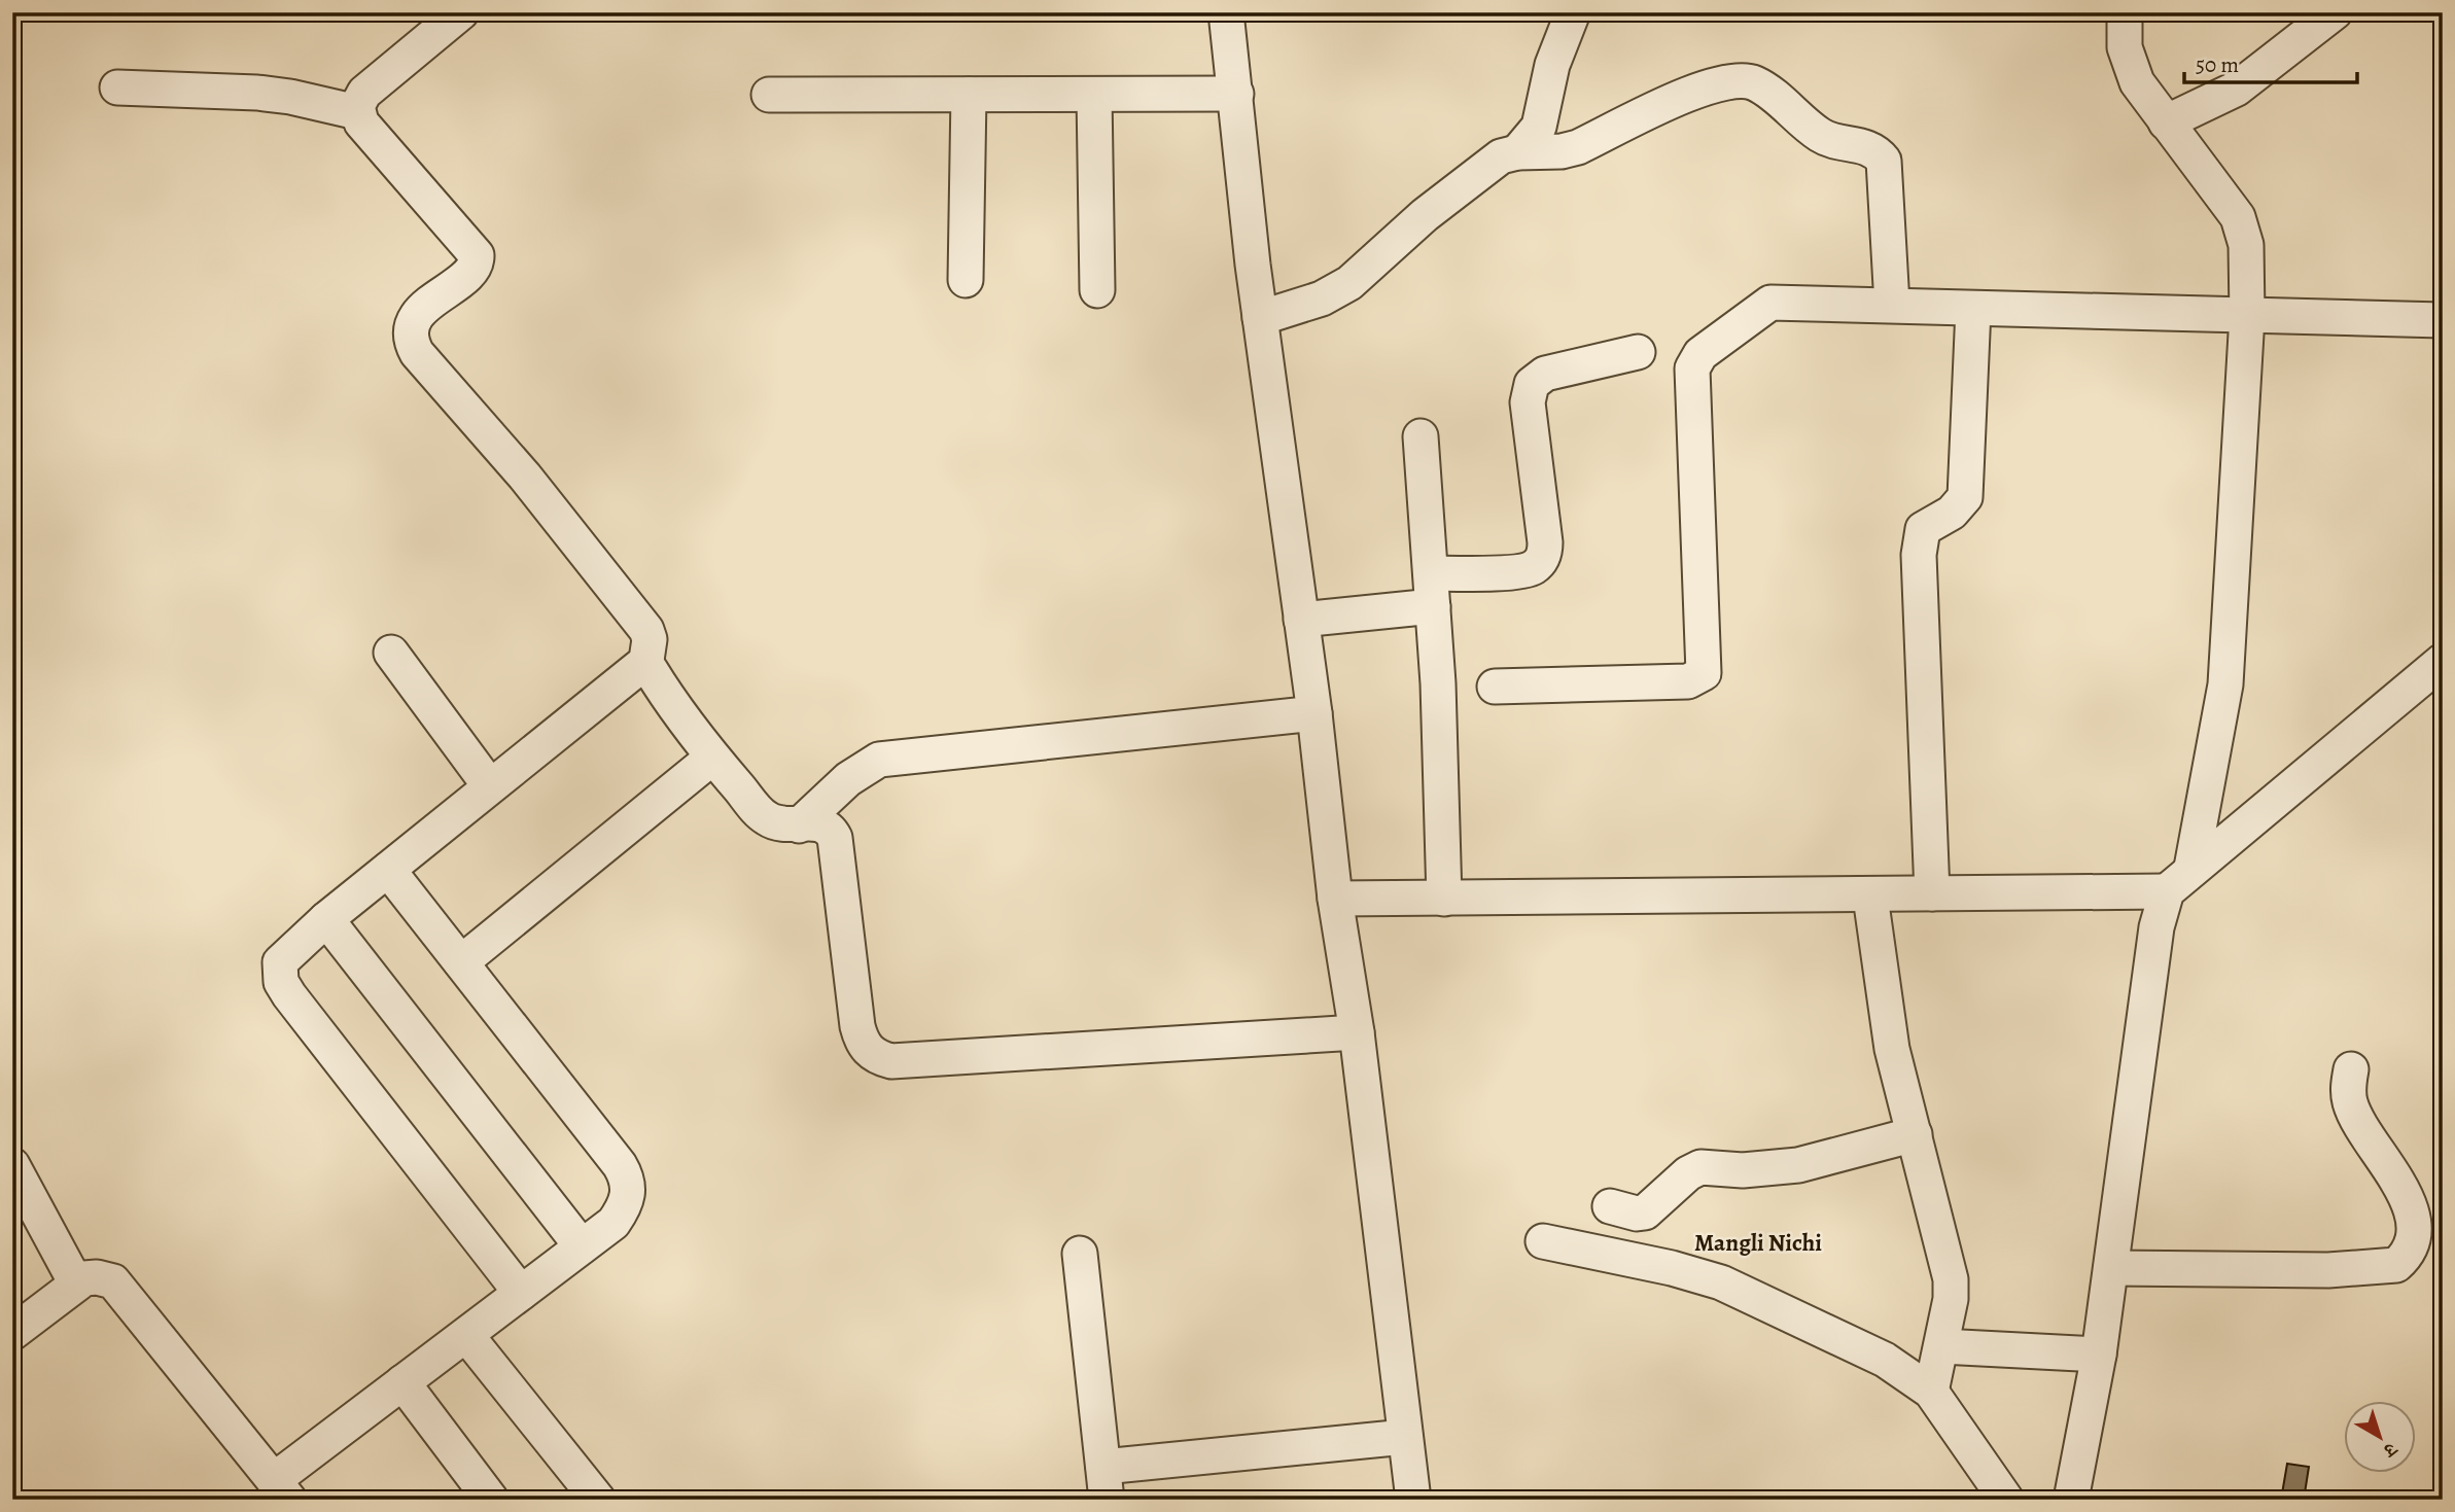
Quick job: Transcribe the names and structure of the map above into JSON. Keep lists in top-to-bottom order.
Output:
{
  "districts": ["Mangli Nichi"],
  "scale_bar": "50 m",
  "north": "bottom right"
}
